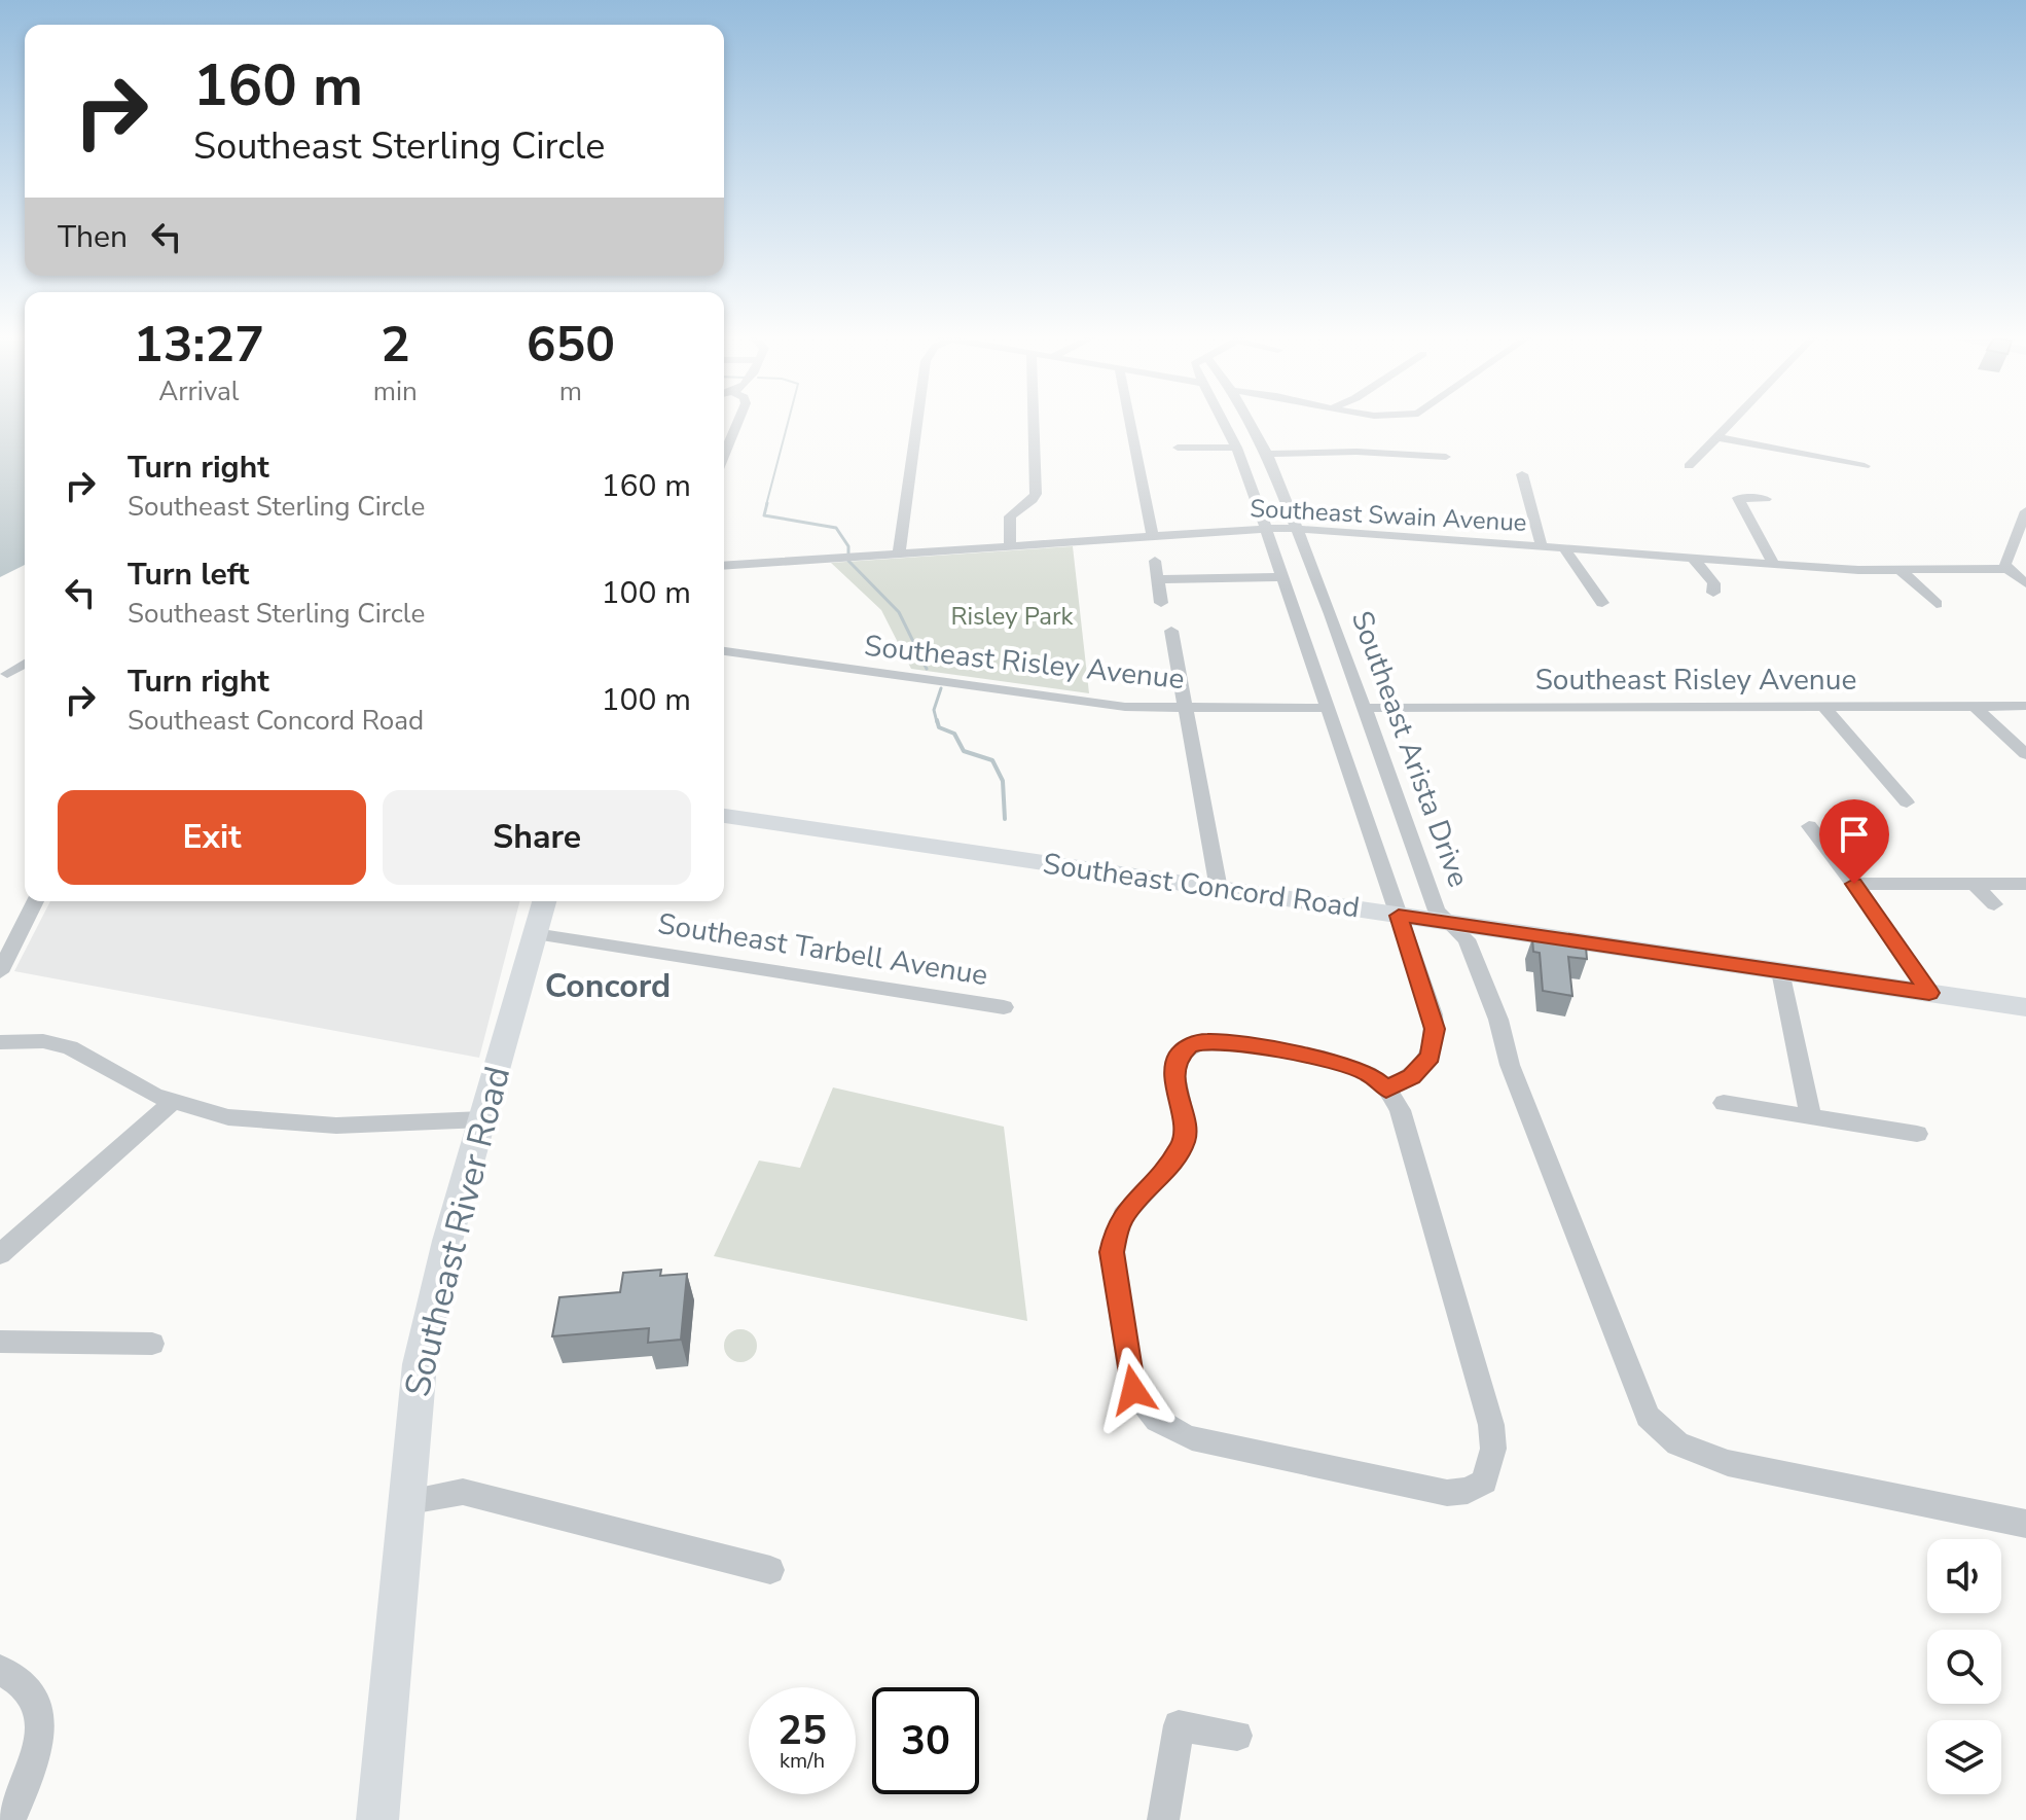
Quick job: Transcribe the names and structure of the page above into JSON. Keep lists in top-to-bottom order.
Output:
{
  "streets": {
    "street": [
      "Southeast Swain Avenue",
      "Southeast Risley Avenue",
      "Southeast Arista Drive",
      "Southeast Concord Road",
      "Southeast Tarbell Avenue",
      "Southeast River Road"
    ]
  },
  "crossings": [
    ["Southeast Swain Avenue", "Southeast Arista Drive"],
    ["Southeast Risley Avenue", "Southeast Arista Drive"],
    ["Southeast Arista Drive", "Southeast Concord Road"],
    ["Southeast Tarbell Avenue", "Southeast River Road"]
  ],
  "districts": ["Concord"],
  "parks": ["Risley Park"],
  "page": {
    "turn": ["160 m", "Southeast Sterling Circle"],
    "then": "Then",
    "eta": [
      "13:27",
      "Arrival",
      "2",
      "min",
      "650",
      "m"
    ],
    "list": [
      {
        "name": "Turn right",
        "note": "Southeast Sterling Circle",
        "value": "160 m"
      },
      {
        "name": "Turn left",
        "note": "Southeast Sterling Circle",
        "value": "100 m"
      },
      {
        "name": "Turn right",
        "note": "Southeast Concord Road",
        "value": "100 m"
      }
    ],
    "buttons": ["Exit", "Share"],
    "speed": "25 km/h",
    "limit": "30"
  }
}
